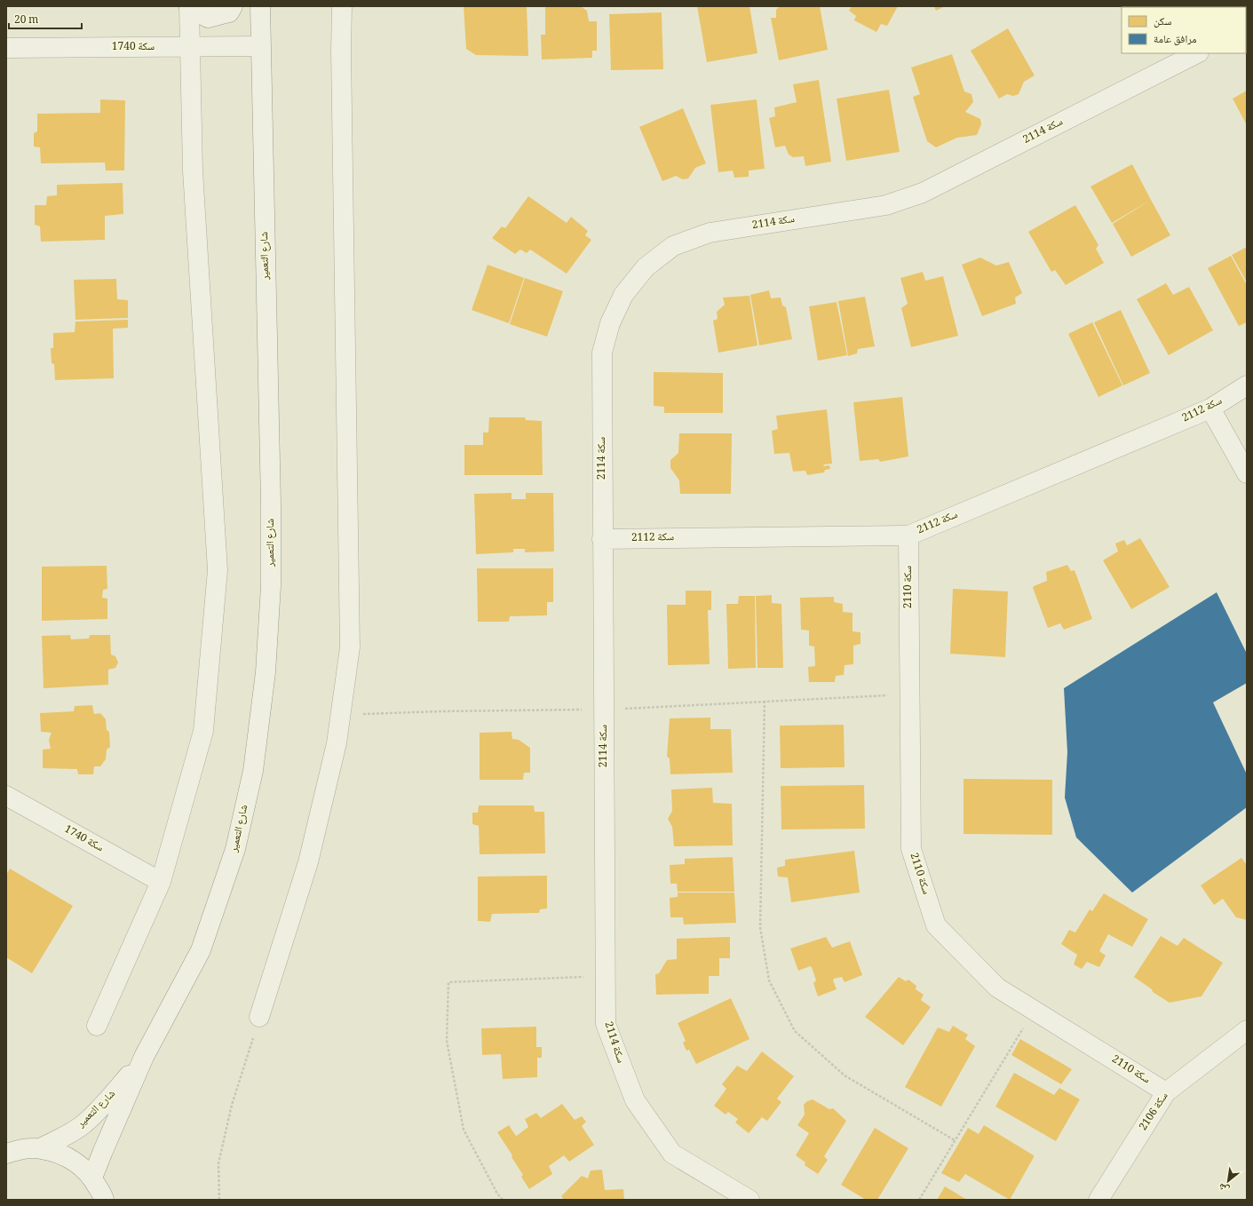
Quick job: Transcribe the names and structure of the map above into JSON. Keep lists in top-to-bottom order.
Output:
{
  "streets": {
    "street": [
      "سكة 1740",
      "سكة 2114",
      "شارع التعمير",
      "سكة 2112",
      "سكة 2110",
      "سكة 2106"
    ]
  },
  "crossings": [
    ["سكة 1740", "شارع التعمير"],
    ["سكة 2114", "سكة 2112"],
    ["سكة 2112", "سكة 2110"],
    ["سكة 2110", "سكة 2106"]
  ],
  "legend": ["سكن", "مرافق عامة"],
  "scale_bar": "20 m",
  "north": "bottom left"
}
